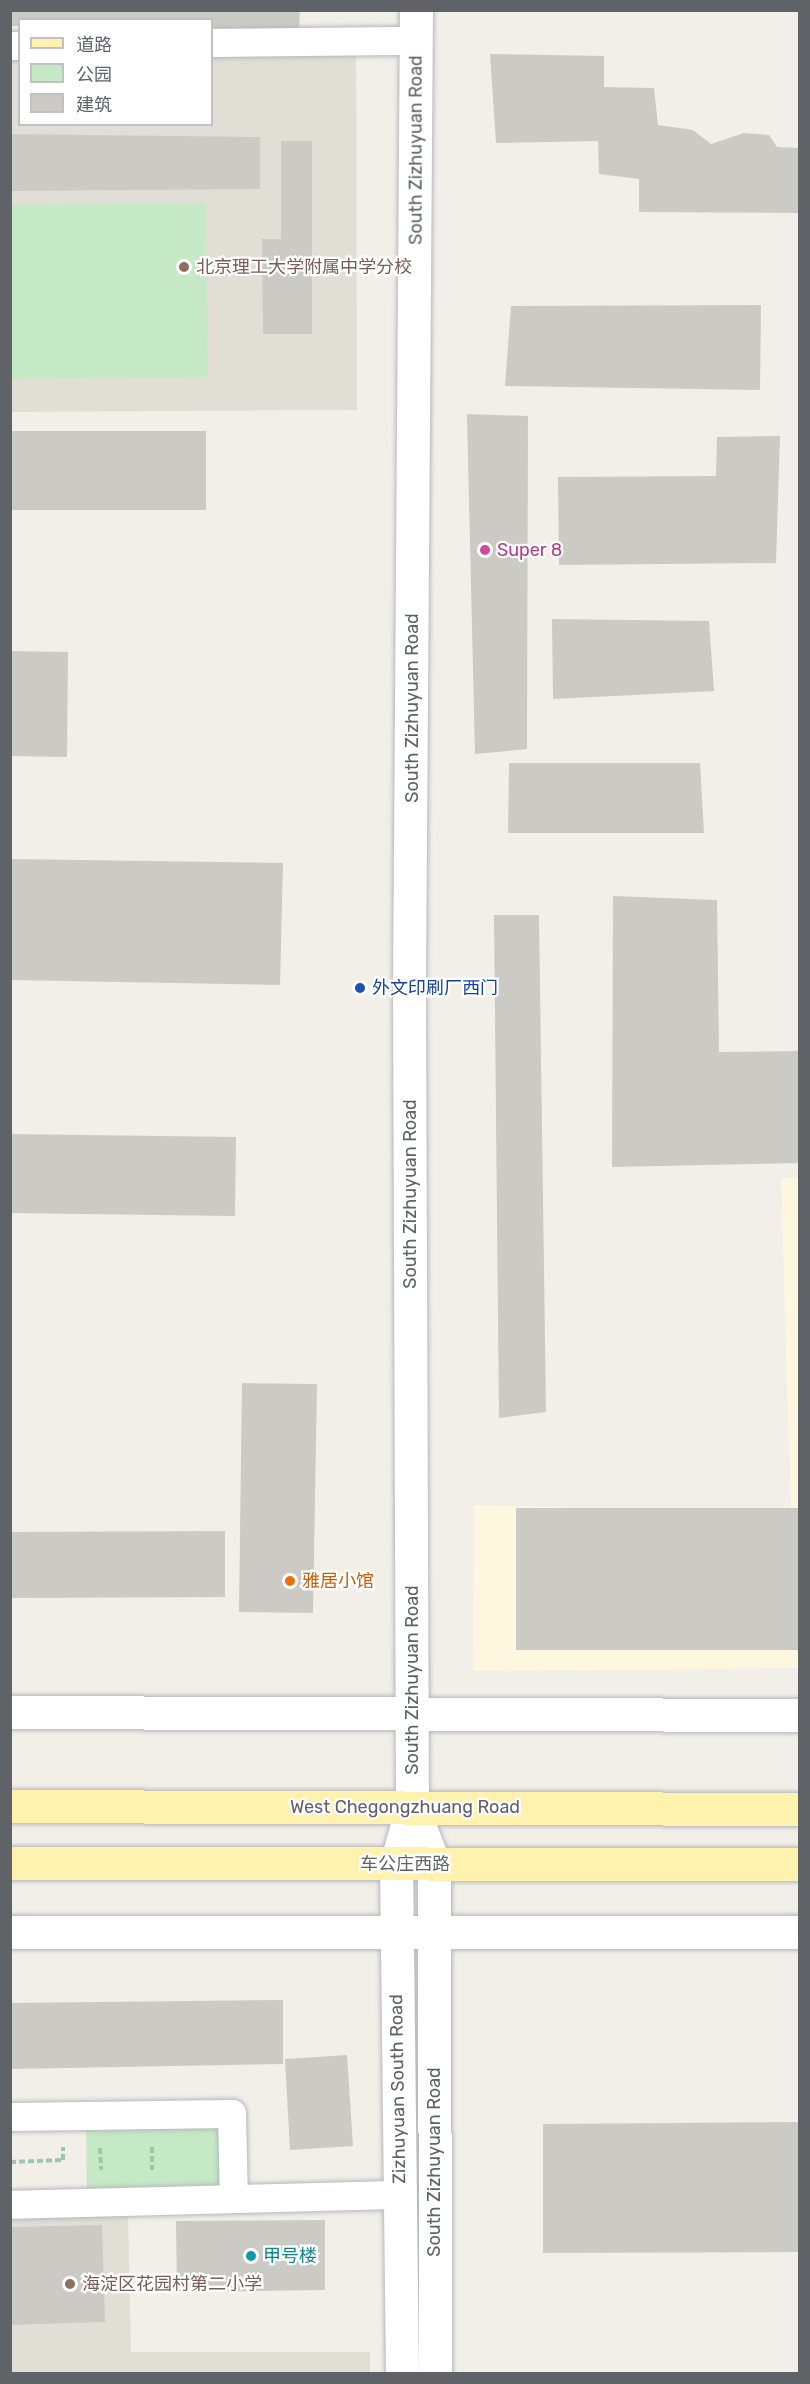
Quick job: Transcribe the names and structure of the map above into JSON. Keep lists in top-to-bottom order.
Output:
{
  "streets": {
    "main road": ["West Chegongzhuang Road", "车公庄西路"],
    "street": ["South Zizhuyuan Road", "Zizhuyuan South Road"]
  },
  "crossings": [
    ["South Zizhuyuan Road", "West Chegongzhuang Road"],
    ["South Zizhuyuan Road", "车公庄西路"],
    ["South Zizhuyuan Road", "Zizhuyuan South Road"],
    ["West Chegongzhuang Road", "Zizhuyuan South Road"],
    ["车公庄西路", "Zizhuyuan South Road"]
  ],
  "places": [
    "北京理工大学附属中学分校",
    "Super 8",
    "外文印刷厂西门",
    "雅居小馆",
    "甲号楼",
    "海淀区花园村第二小学"
  ],
  "legend": ["道路", "公园", "建筑"]
}
